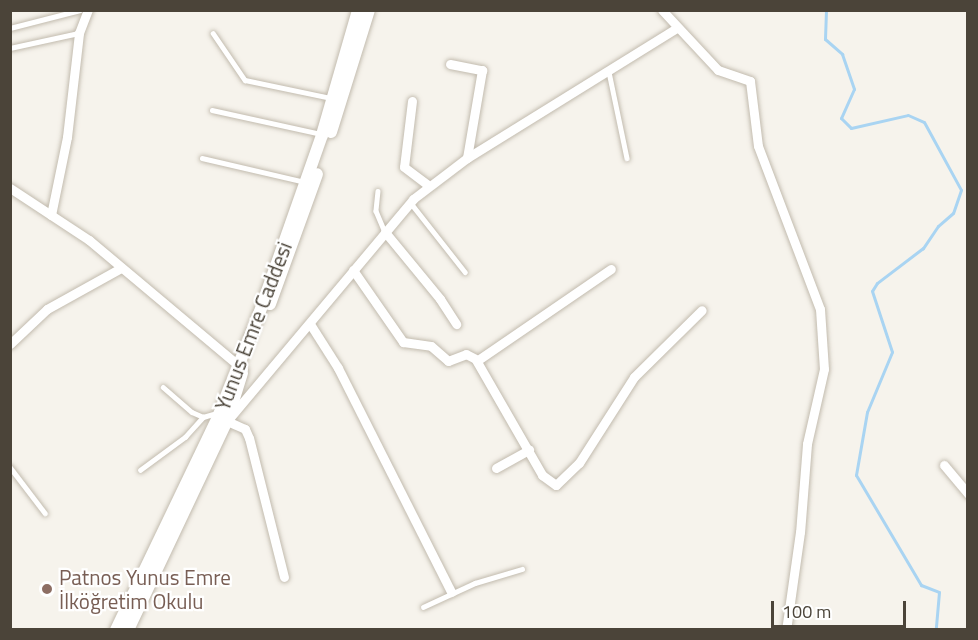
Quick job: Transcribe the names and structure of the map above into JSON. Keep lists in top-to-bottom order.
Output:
{
  "streets": {
    "street": ["Yunus Emre Caddesi"]
  },
  "places": ["Patnos Yunus Emre İlköğretim Okulu"],
  "scale_bar": "100 m"
}
